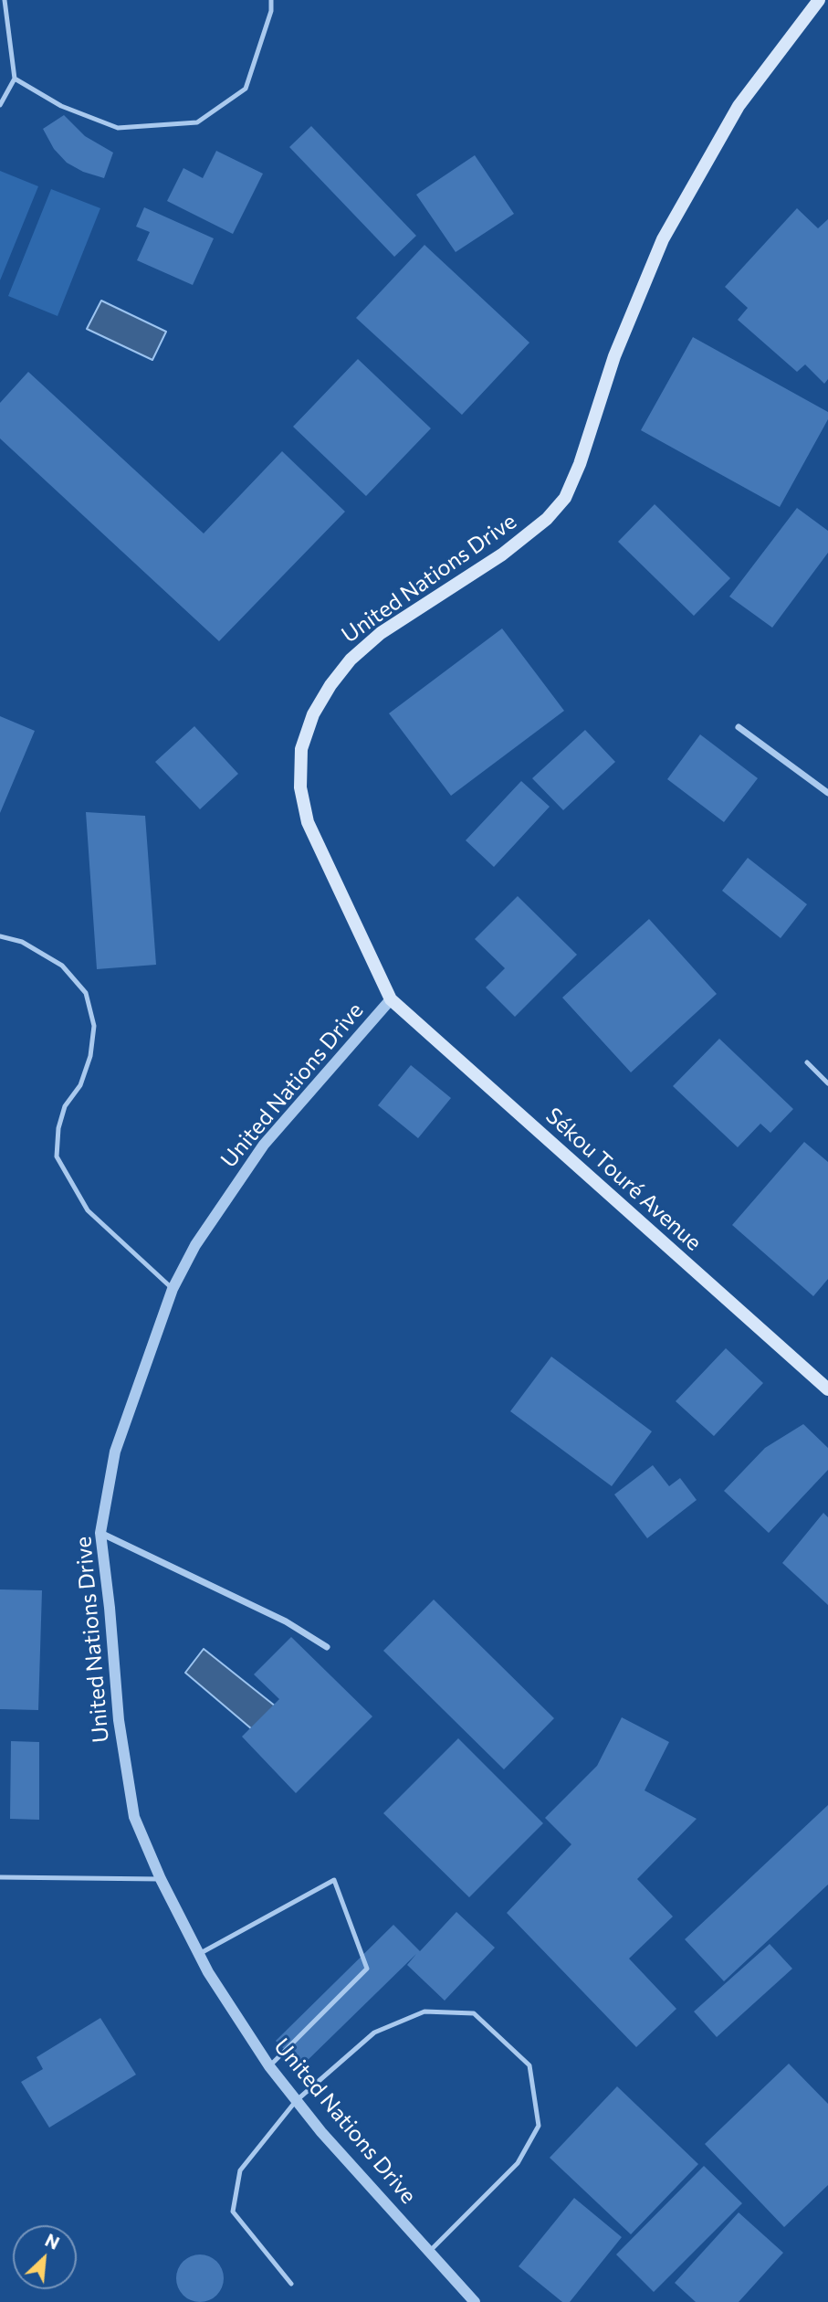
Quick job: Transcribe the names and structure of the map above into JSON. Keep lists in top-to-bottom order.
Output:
{
  "streets": {
    "main road": ["United Nations Drive", "Sékou Touré Avenue"]
  },
  "crossings": [
    ["United Nations Drive", "Sékou Touré Avenue"]
  ],
  "north": "top right"
}
